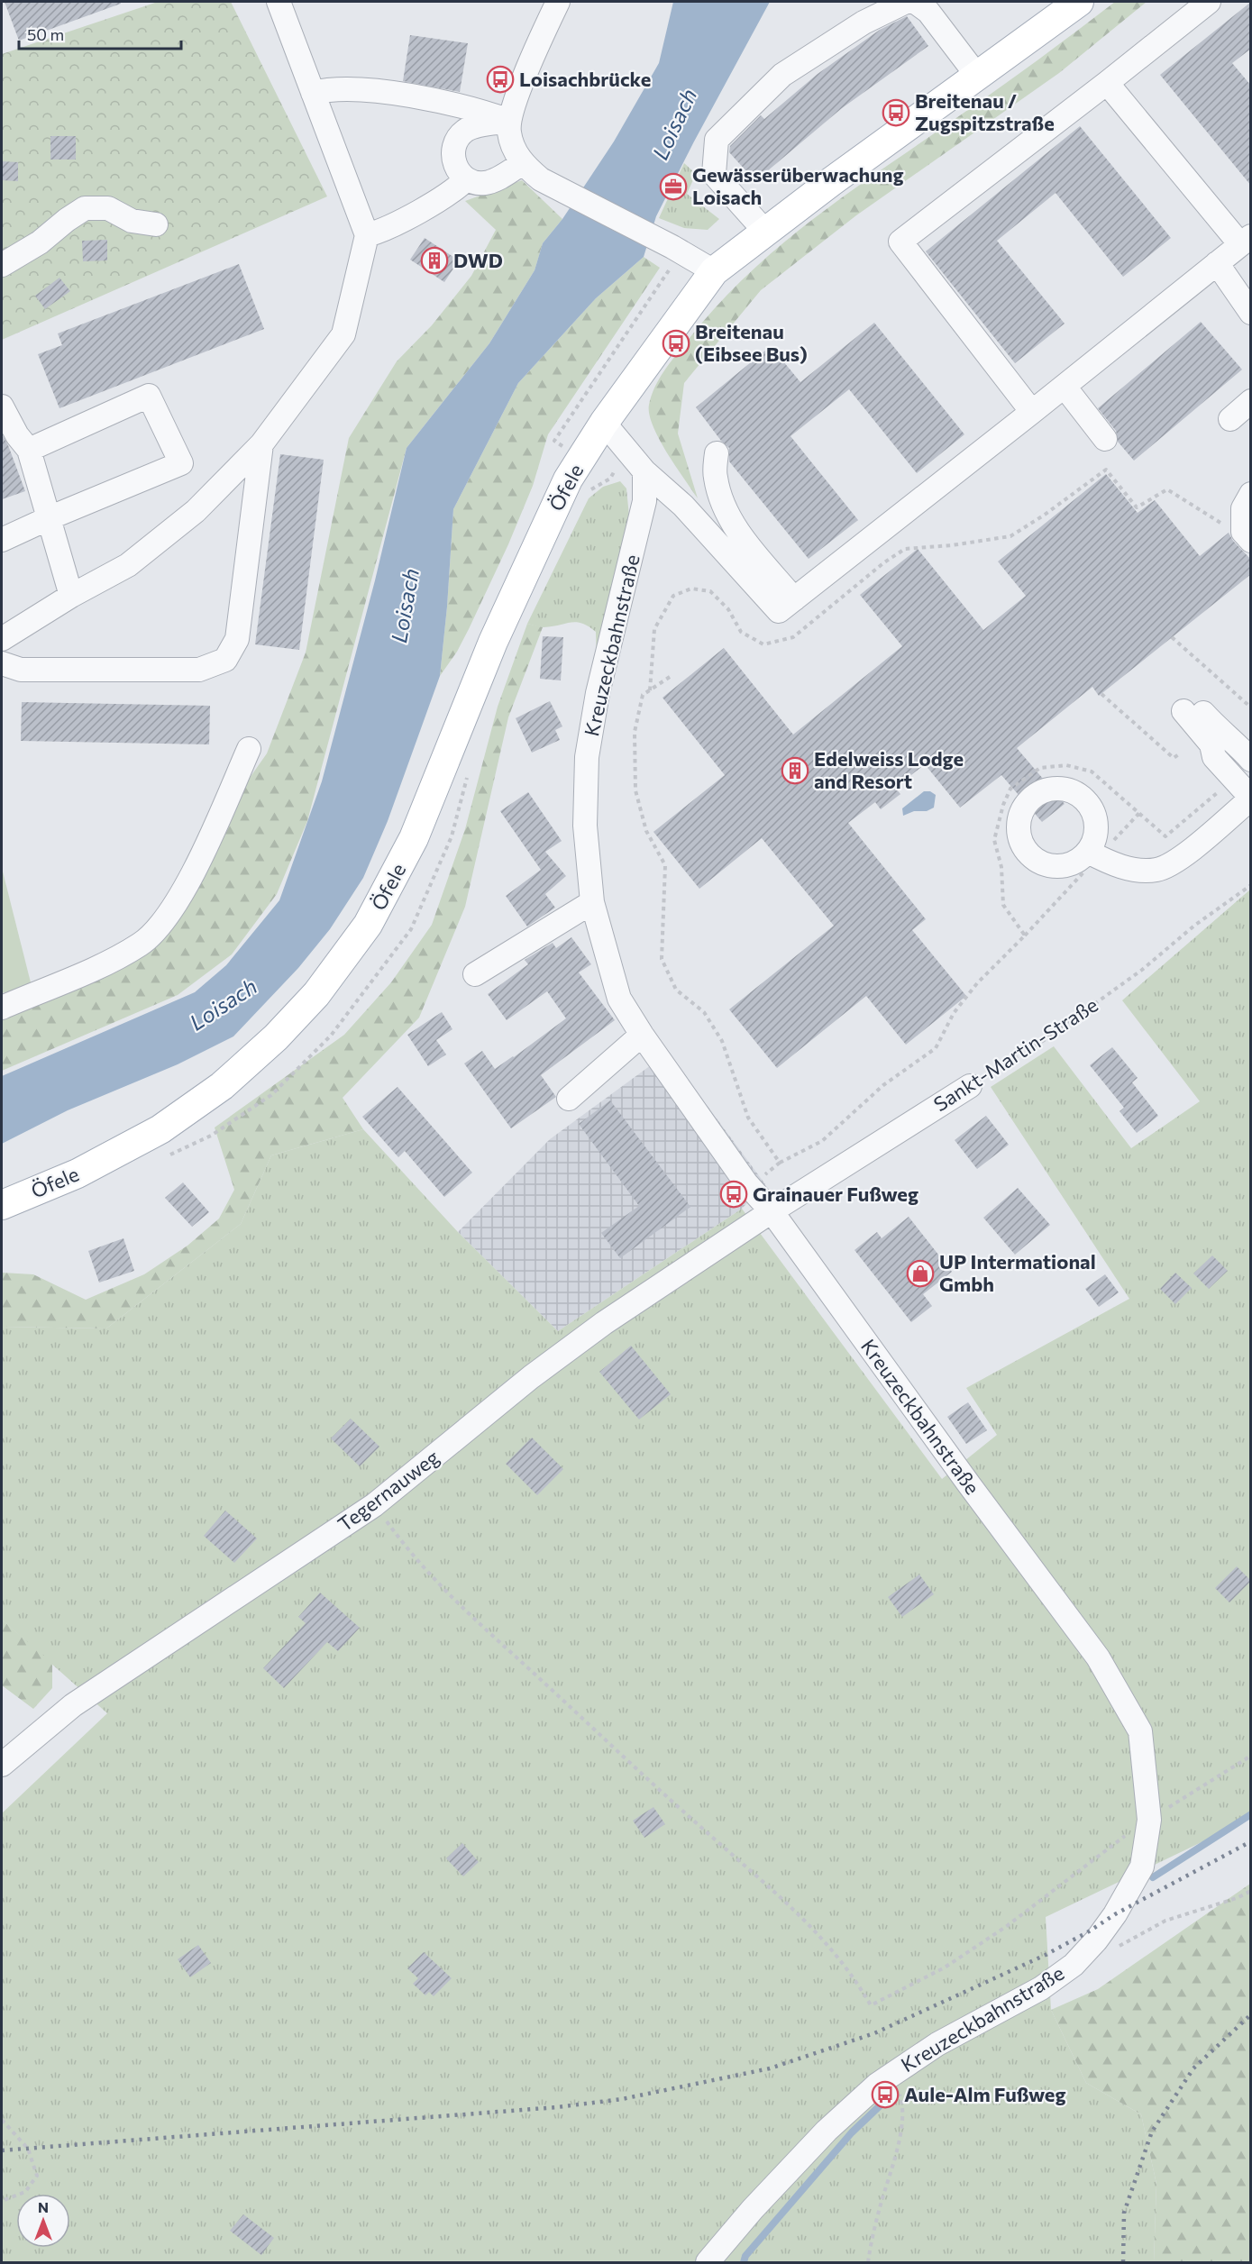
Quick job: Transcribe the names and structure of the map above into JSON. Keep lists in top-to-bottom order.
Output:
{
  "streets": {
    "main road": ["Öfele"],
    "street": ["Kreuzeckbahnstraße", "Sankt-Martin-Straße", "Tegernauweg"]
  },
  "crossings": [
    ["Kreuzeckbahnstraße", "Sankt-Martin-Straße"],
    ["Kreuzeckbahnstraße", "Tegernauweg"],
    ["Sankt-Martin-Straße", "Tegernauweg"]
  ],
  "water": ["Loisach"],
  "places": {
    "bus stop": [
      "Loisachbrücke",
      "Breitenau / Zugspitzstraße",
      "Breitenau (Eibsee Bus)",
      "Grainauer Fußweg",
      "Aule-Alm Fußweg"
    ],
    "office": ["Gewässerüberwachung Loisach"],
    "building": ["DWD", "Edelweiss Lodge and Resort"],
    "shop": ["UP Intermational Gmbh"]
  },
  "scale_bar": "50 m",
  "north": "top"
}
